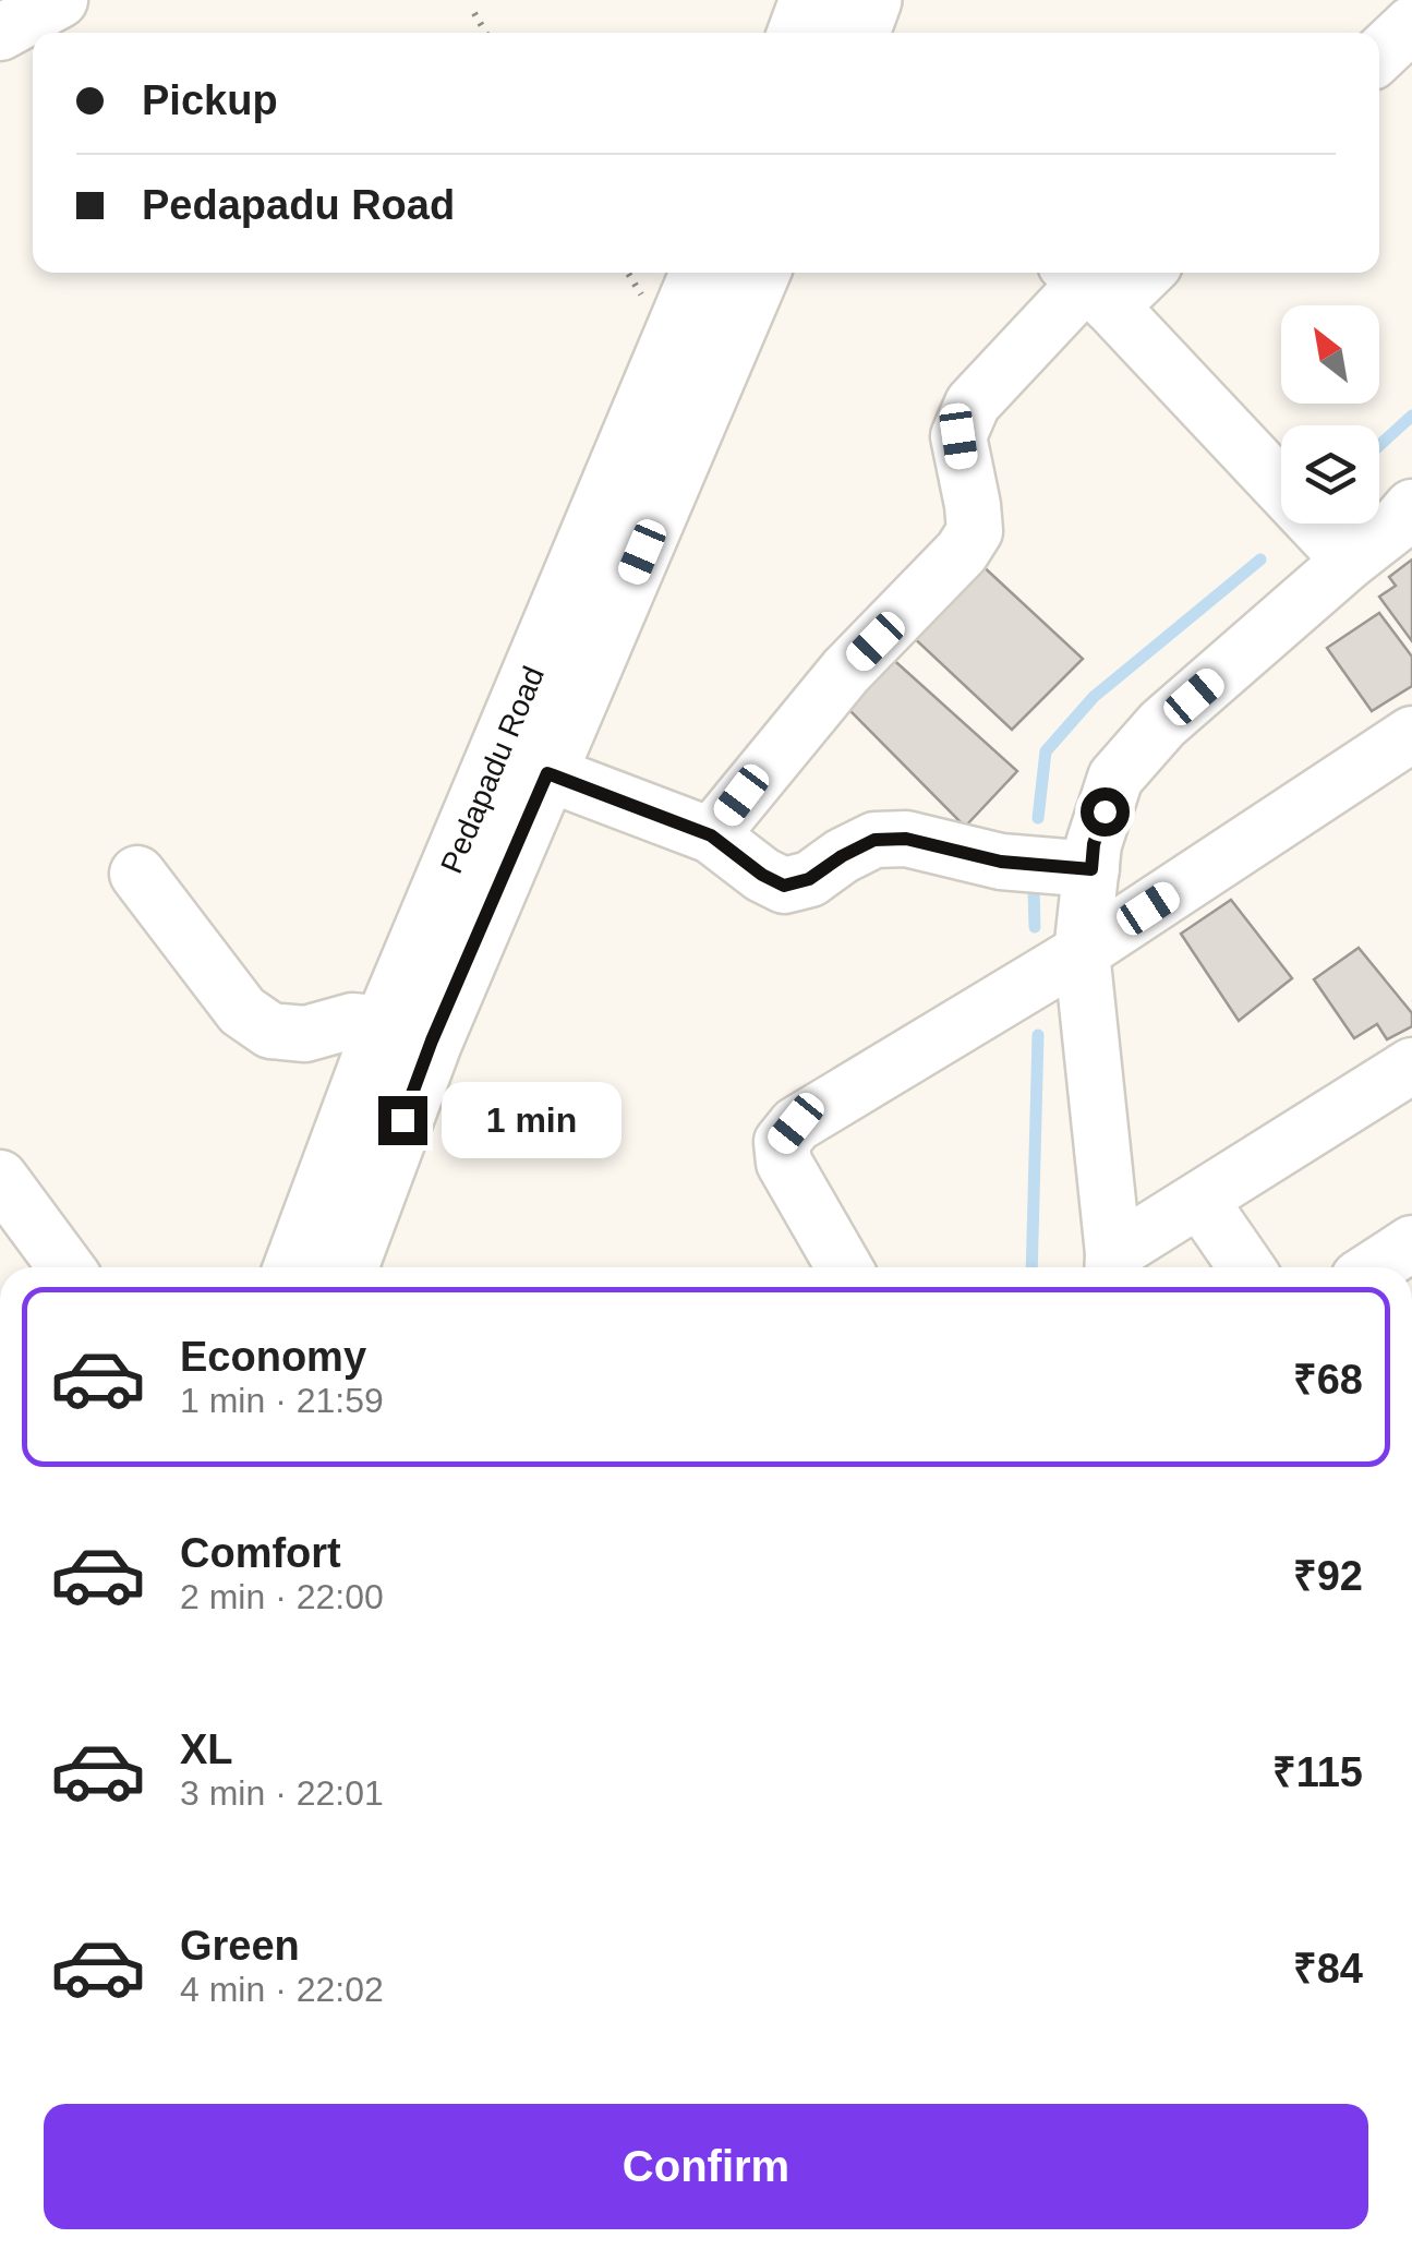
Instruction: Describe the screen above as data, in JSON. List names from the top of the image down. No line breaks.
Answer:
{"streets":{"main road":["Pedapadu Road"]},"north":"top left","page":{"banner":["Pickup","Pedapadu Road"],"bubble":"1 min","list":[{"name":"Economy","note":"1 min · 21:59","value":"₹68"},{"name":"Comfort","note":"2 min · 22:00","value":"₹92"},{"name":"XL","note":"3 min · 22:01","value":"₹115"},{"name":"Green","note":"4 min · 22:02","value":"₹84"}],"buttons":"Confirm"}}
